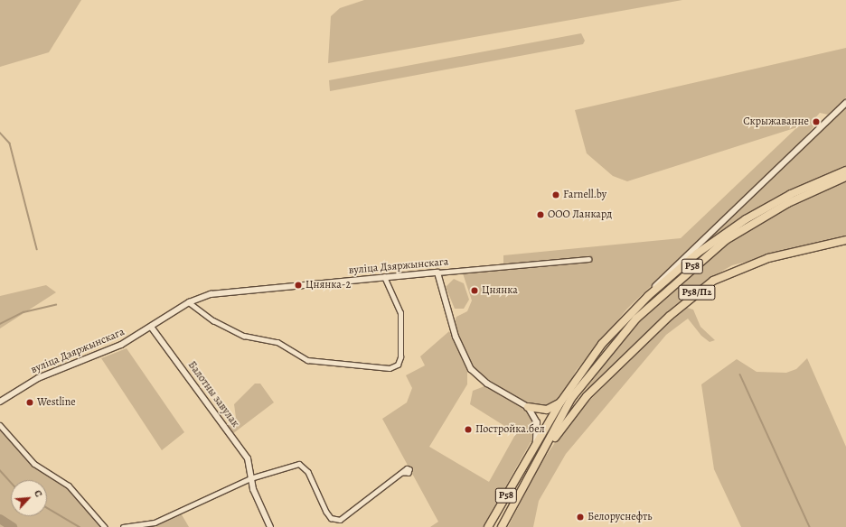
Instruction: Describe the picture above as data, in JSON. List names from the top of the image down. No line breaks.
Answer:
{"streets":{"highway":["Р58","Р58/П2"],"main road":["вуліца Дзяржынскага","Балотны завулак"]},"crossings":[["вуліца Дзяржынскага","Балотны завулак"],["Р58","Р58/П2"]],"places":["Скрыжаванне","Farnell.by","ООО Ланкард","Цнянка-2","Цнянка","Westline","Постройка.бел","Белоруснефть"],"north":"top right"}
